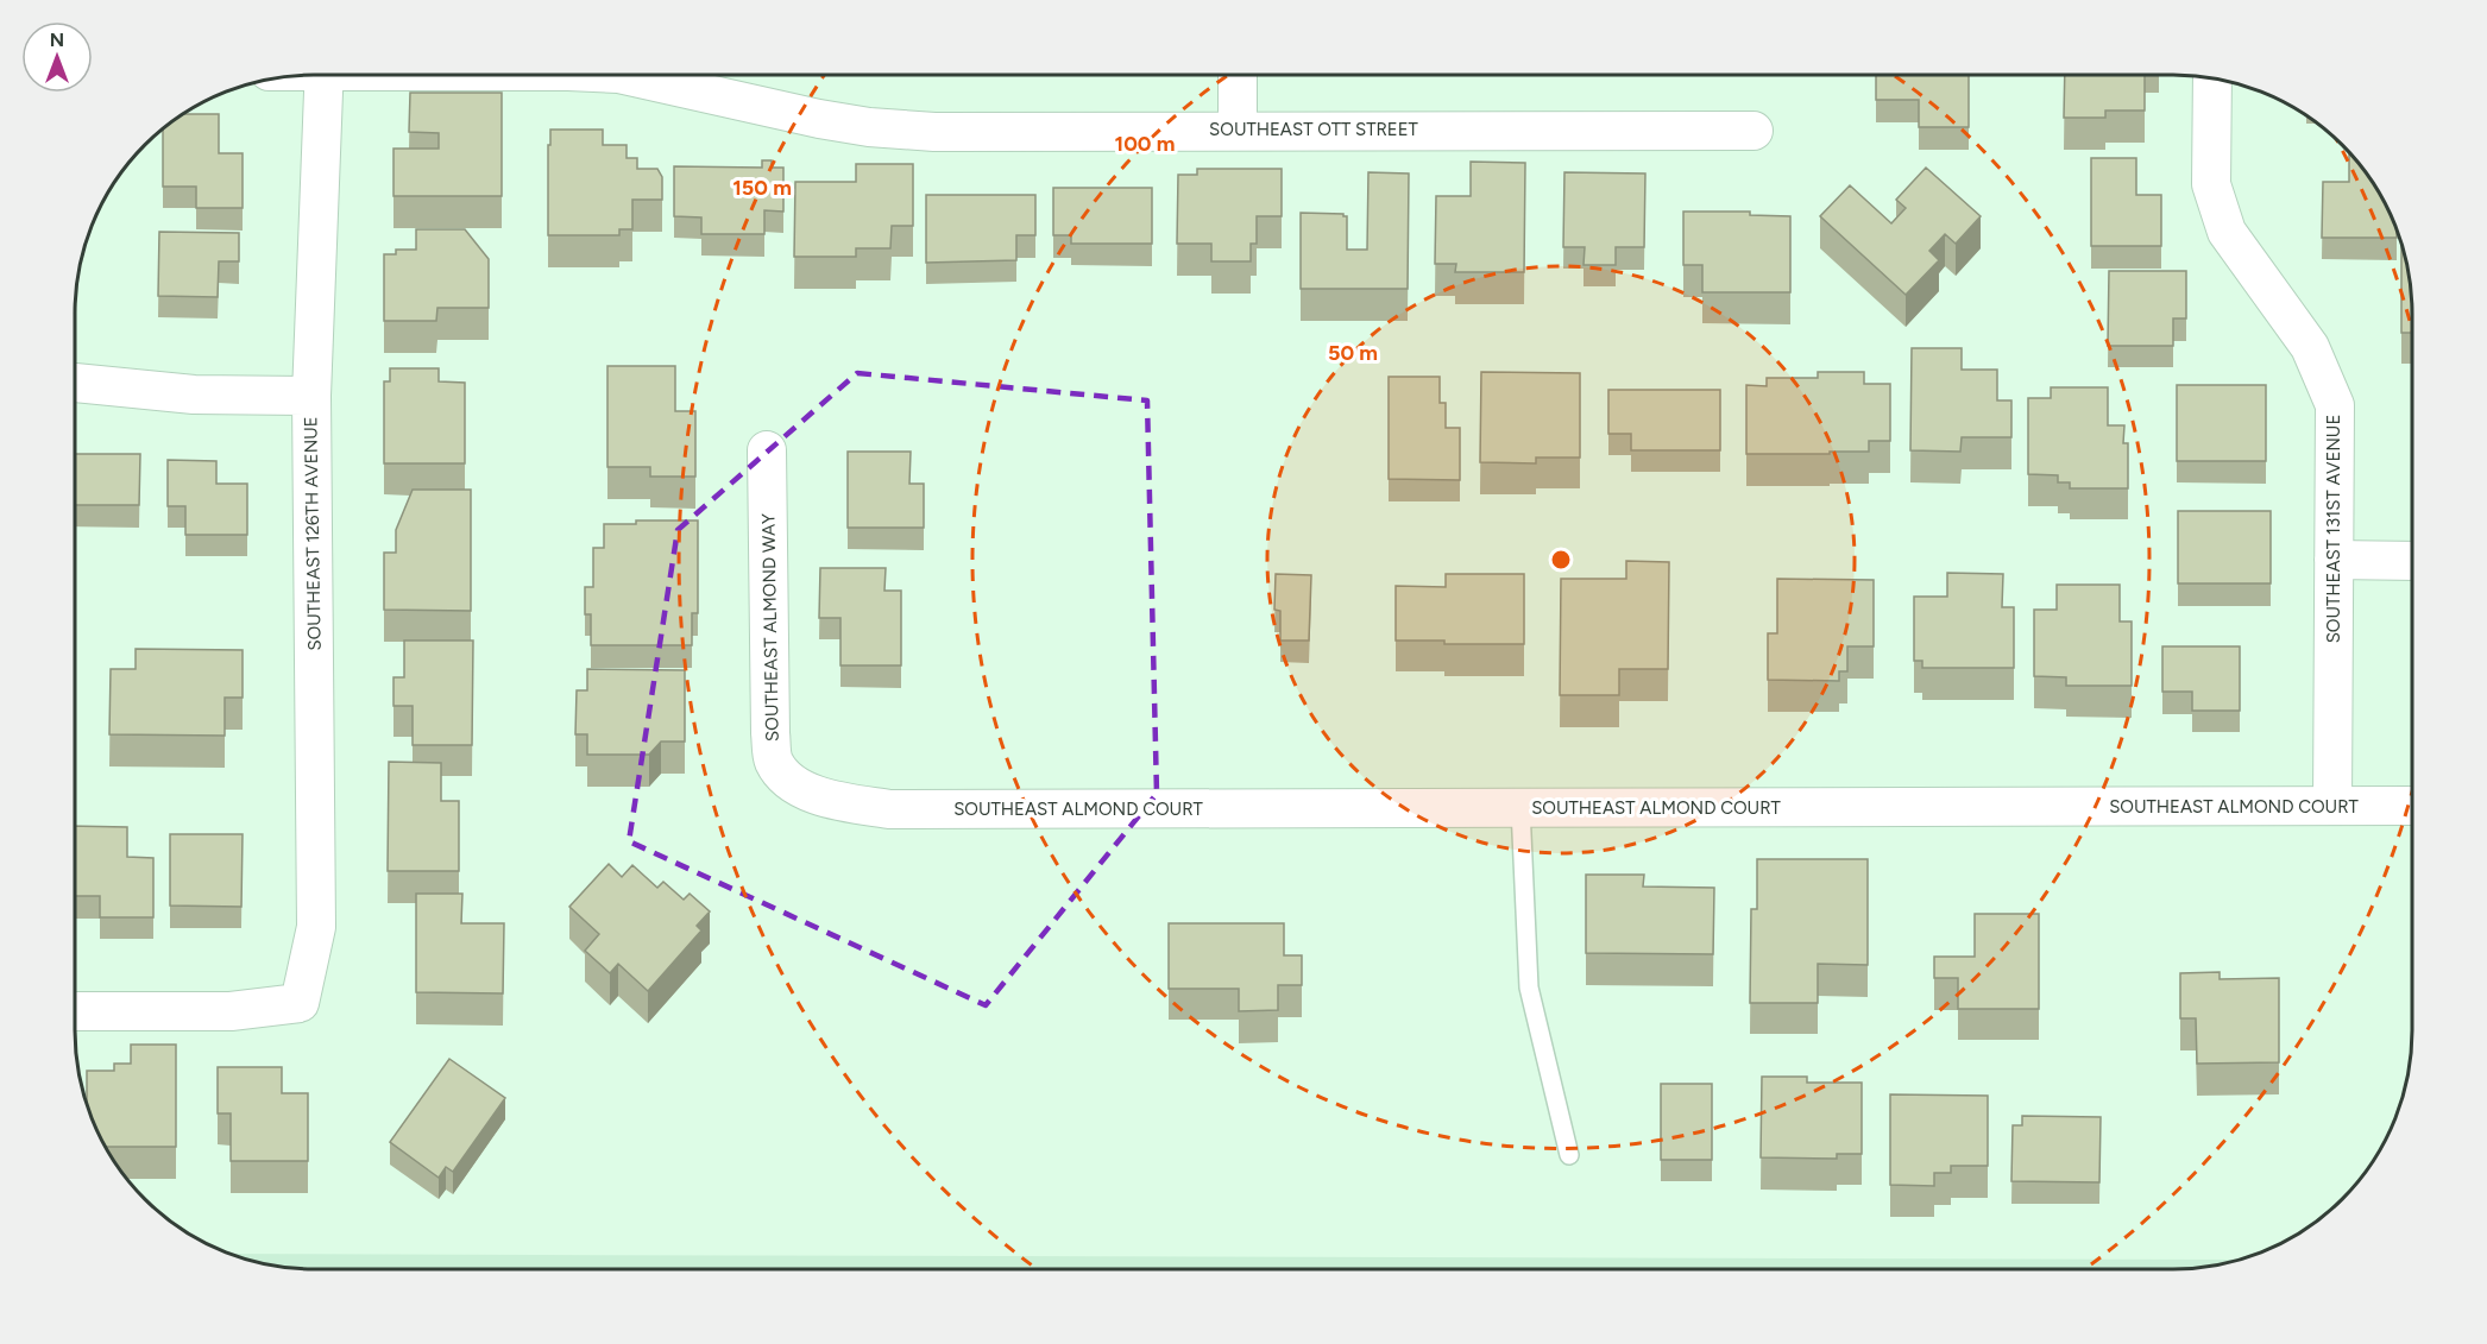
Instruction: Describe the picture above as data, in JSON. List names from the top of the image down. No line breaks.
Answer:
{"streets":{"street":["SOUTHEAST OTT STREET","SOUTHEAST 131ST AVENUE","SOUTHEAST 126TH AVENUE","SOUTHEAST ALMOND WAY","SOUTHEAST ALMOND COURT"]},"crossings":[["SOUTHEAST 131ST AVENUE","SOUTHEAST ALMOND COURT"],["SOUTHEAST ALMOND WAY","SOUTHEAST ALMOND COURT"]],"north":"top","rings":["100 m","150 m","50 m"]}
